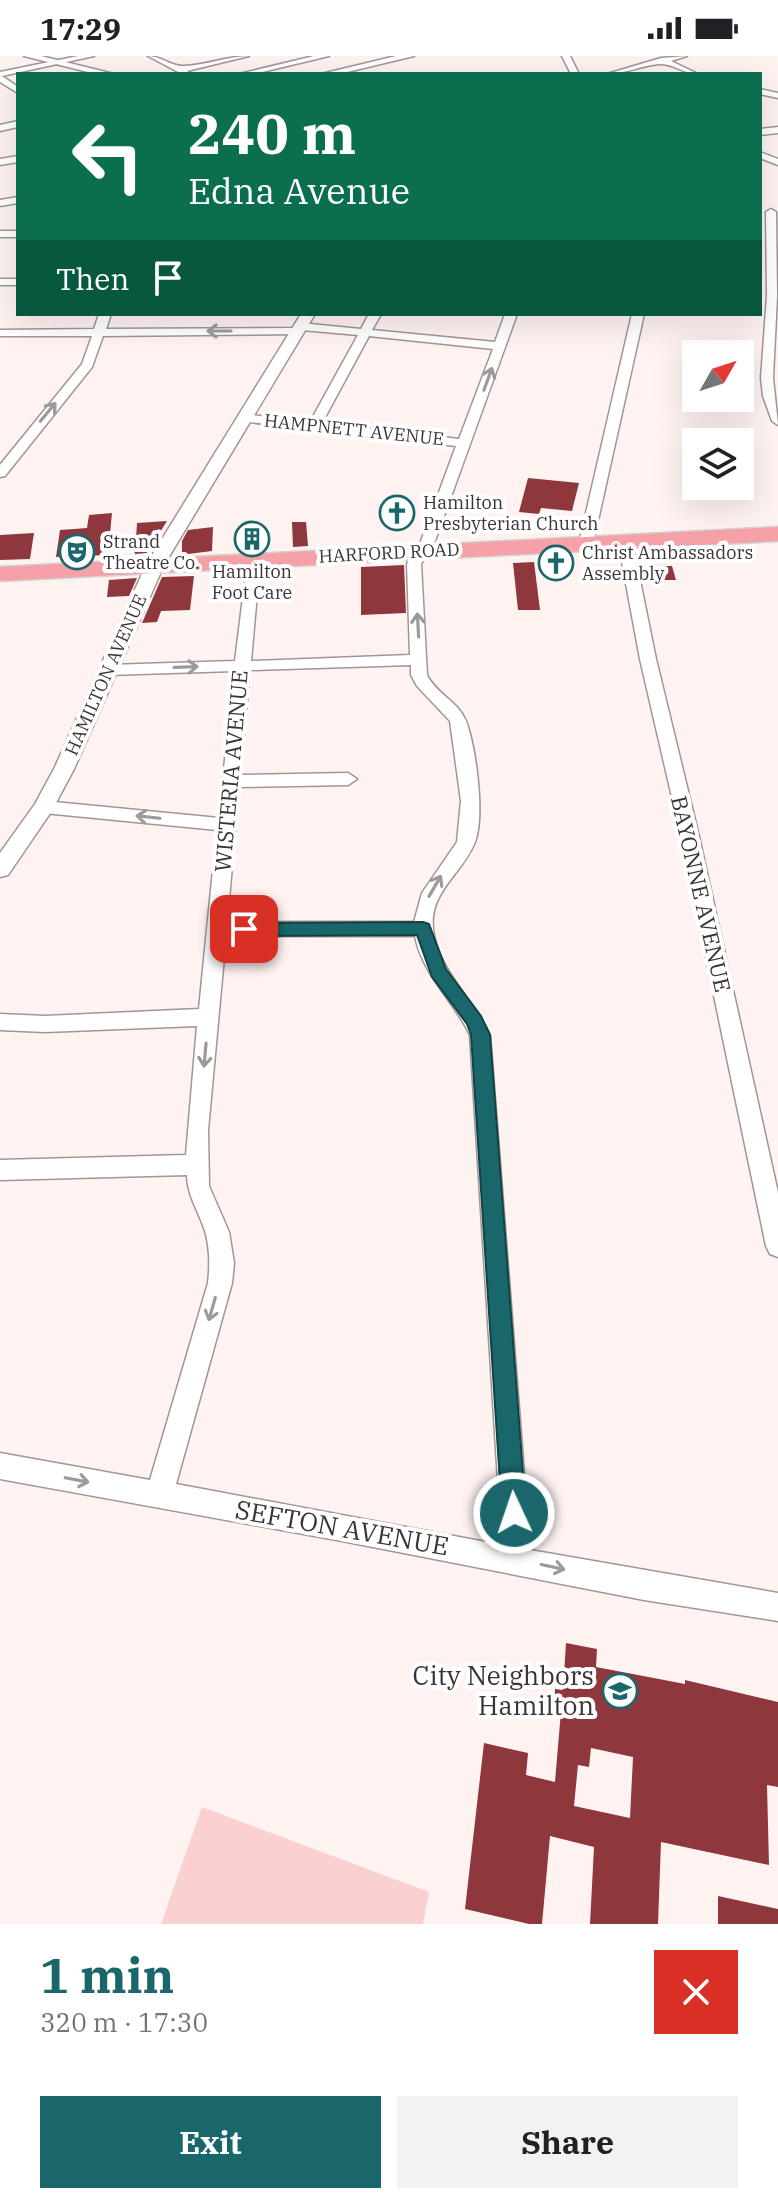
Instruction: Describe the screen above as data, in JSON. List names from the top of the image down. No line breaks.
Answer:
{"streets":{"main road":["HARFORD ROAD"],"street":["HAMPNETT AVENUE","HAMILTON AVENUE","WISTERIA AVENUE","BAYONNE AVENUE","SEFTON AVENUE"]},"crossings":[["HAMPNETT AVENUE","HAMILTON AVENUE"],["HARFORD ROAD","HAMILTON AVENUE"],["HARFORD ROAD","WISTERIA AVENUE"],["HARFORD ROAD","BAYONNE AVENUE"],["WISTERIA AVENUE","SEFTON AVENUE"]],"one_way":["WISTERIA AVENUE","SEFTON AVENUE"],"places":{"church":["Hamilton Presbyterian Church","Christ Ambassadors Assembly"],"building":["Hamilton Foot Care"],"theatre":["Strand Theatre Co."],"school or university":["City Neighbors Hamilton"]},"north":"top right","page":{"status":"17:29","turn":["240 m","Edna Avenue"],"then":"Then","heading":["1 min","320 m · 17:30"],"buttons":["Exit","Share"]}}
